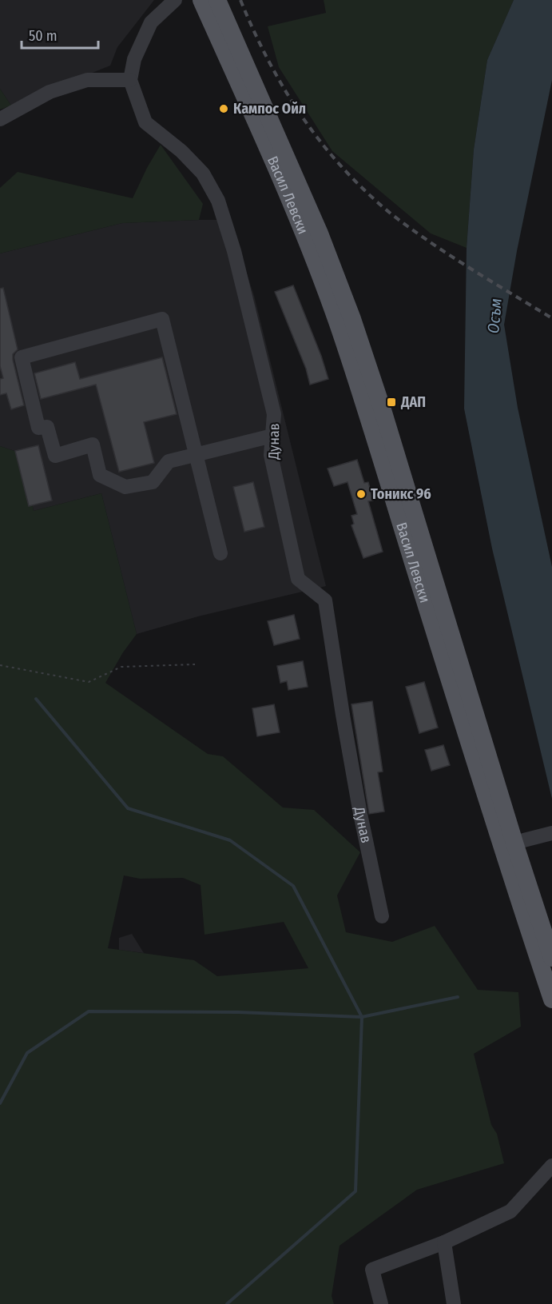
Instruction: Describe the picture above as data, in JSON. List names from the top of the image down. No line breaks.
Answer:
{"streets":{"main road":["Васил Левски"],"street":["Дунав"]},"water":["Осъм"],"places":{"other":["Кампос Ойл","Тоникс 96"],"transit":["ДАП"]},"scale_bar":"50 m"}
